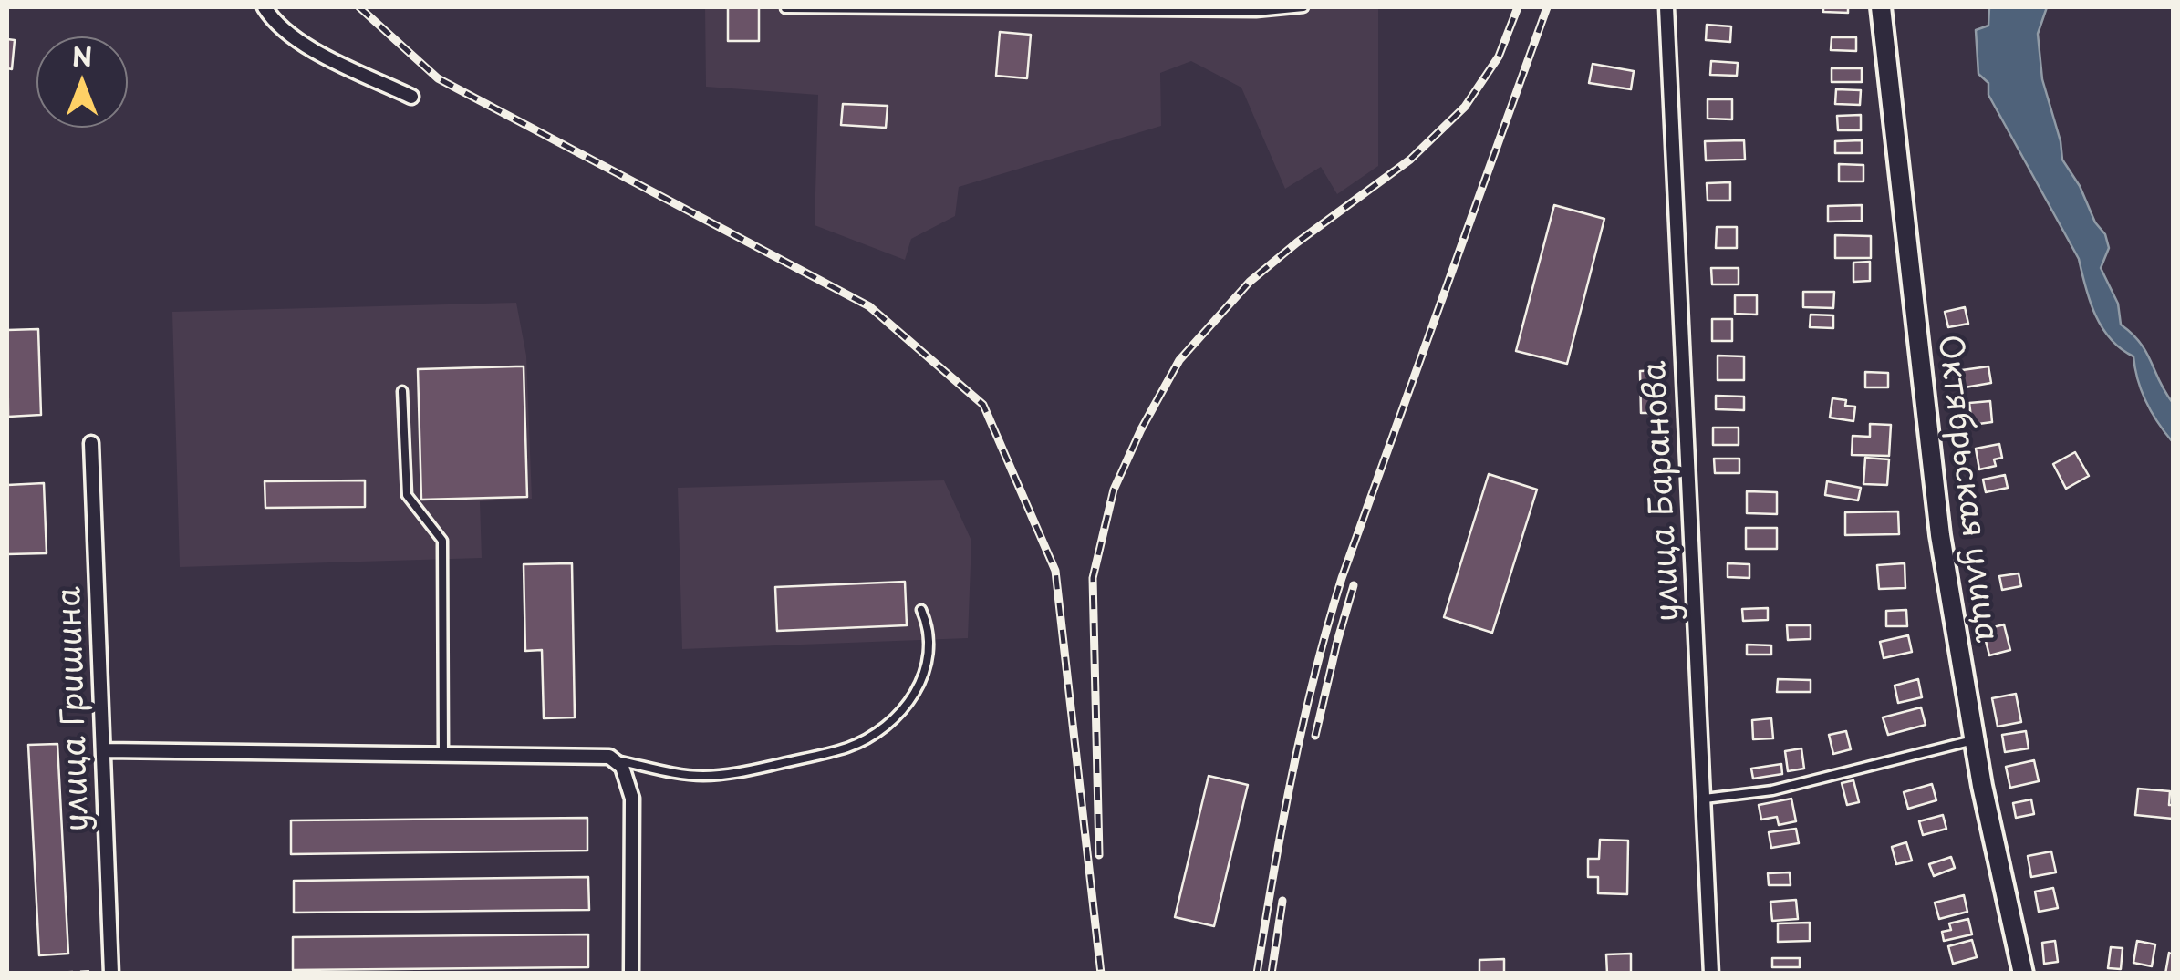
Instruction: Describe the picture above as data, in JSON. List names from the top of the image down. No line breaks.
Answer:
{"streets":{"street":["Октябрьская улица","улица Баранова","улица Гришина"]},"north":"top"}
